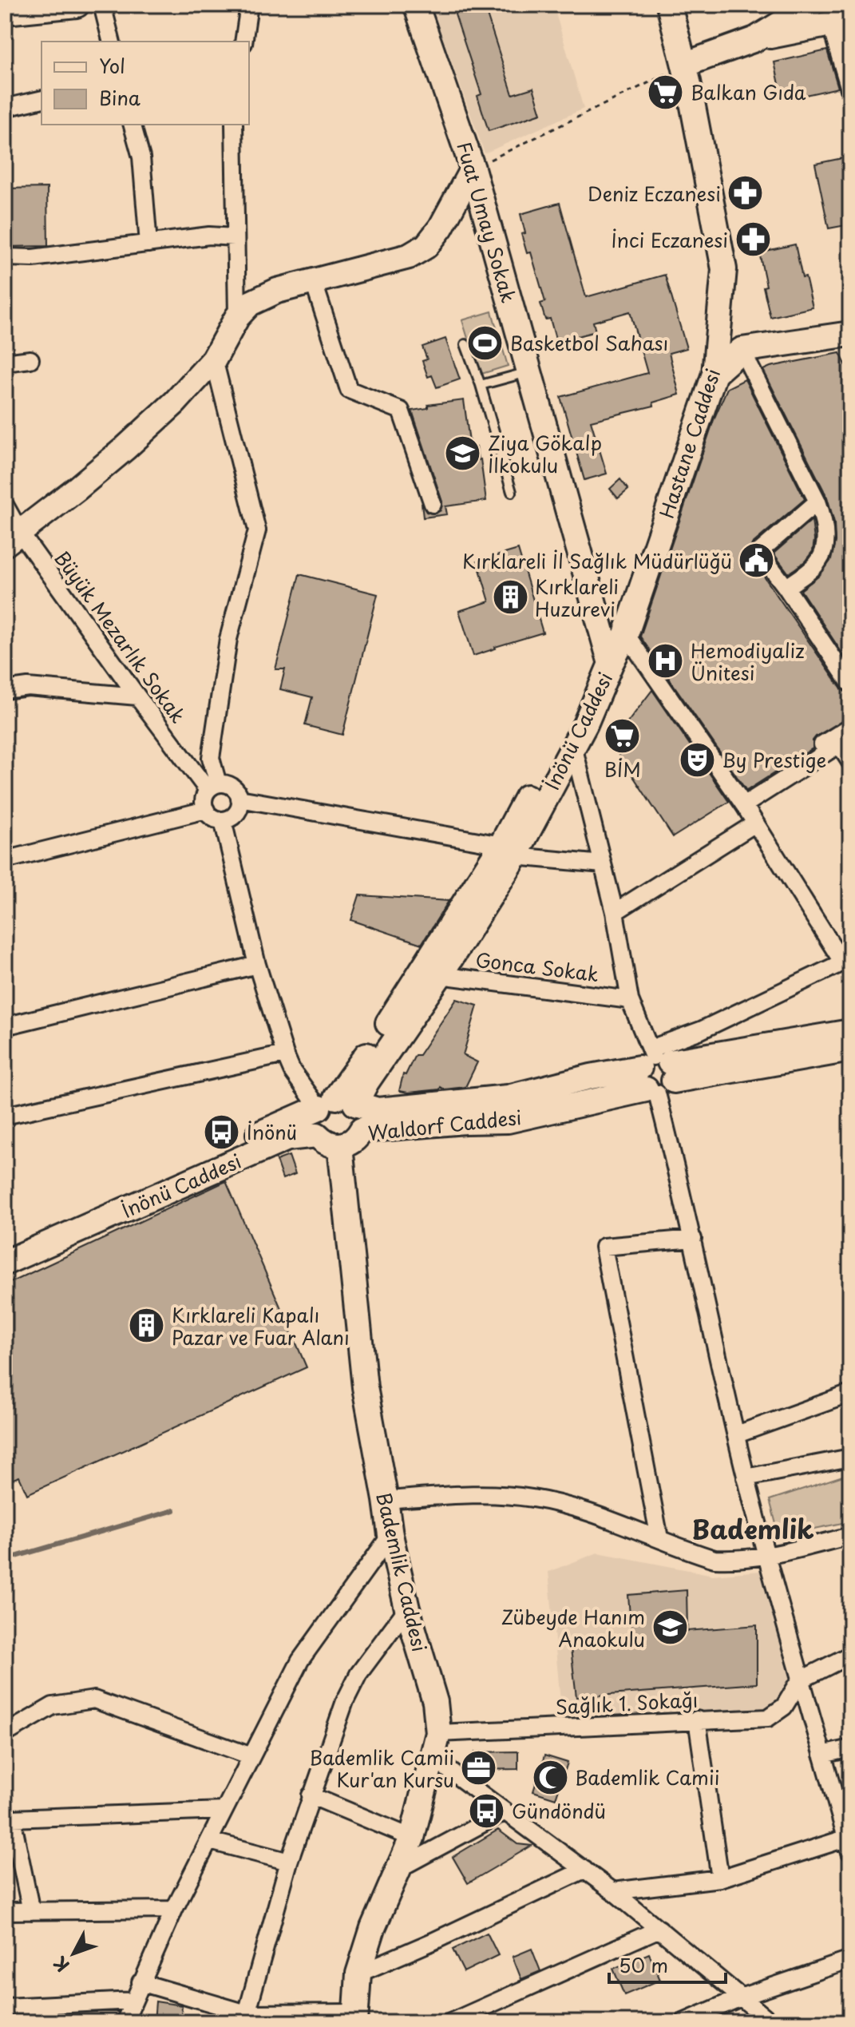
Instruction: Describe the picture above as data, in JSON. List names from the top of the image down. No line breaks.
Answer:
{"streets":{"main road":["Fuat Umay Sokak","Hastane Caddesi","İnönü Caddesi","Waldorf Caddesi","Bademlik Caddesi"],"street":["Büyük Mezarlık Sokak","Gonca Sokak","Sağlık 1. Sokağı"]},"crossings":[["Fuat Umay Sokak","Hastane Caddesi"],["Fuat Umay Sokak","İnönü Caddesi"],["Hastane Caddesi","İnönü Caddesi"],["İnönü Caddesi","Gonca Sokak"],["İnönü Caddesi","Waldorf Caddesi"],["İnönü Caddesi","Bademlik Caddesi"],["Waldorf Caddesi","Bademlik Caddesi"],["Bademlik Caddesi","Sağlık 1. Sokağı"]],"districts":["Bademlik"],"places":{"supermarket":["Balkan Gıda","BİM"],"pharmacy":["Deniz Eczanesi","İnci Eczanesi"],"sports":["Basketbol Sahası"],"school or university":["Ziya Gökalp İlkokulu","Zübeyde Hanım Anaokulu"],"public building":["Kırklareli İl Sağlık Müdürlüğü"],"building":["Kırklareli Huzurevi","Kırklareli Kapalı Pazar ve Fuar Alanı"],"hospital":["Hemodiyaliz Ünitesi"],"theatre":["By Prestige"],"bus stop":["İnönü","Gündöndü"],"office":["Bademlik Camii Kur'an Kursu"],"mosque":["Bademlik Camii"]},"legend":["Yol","Bina"],"scale_bar":"50 m","north":"bottom left"}
